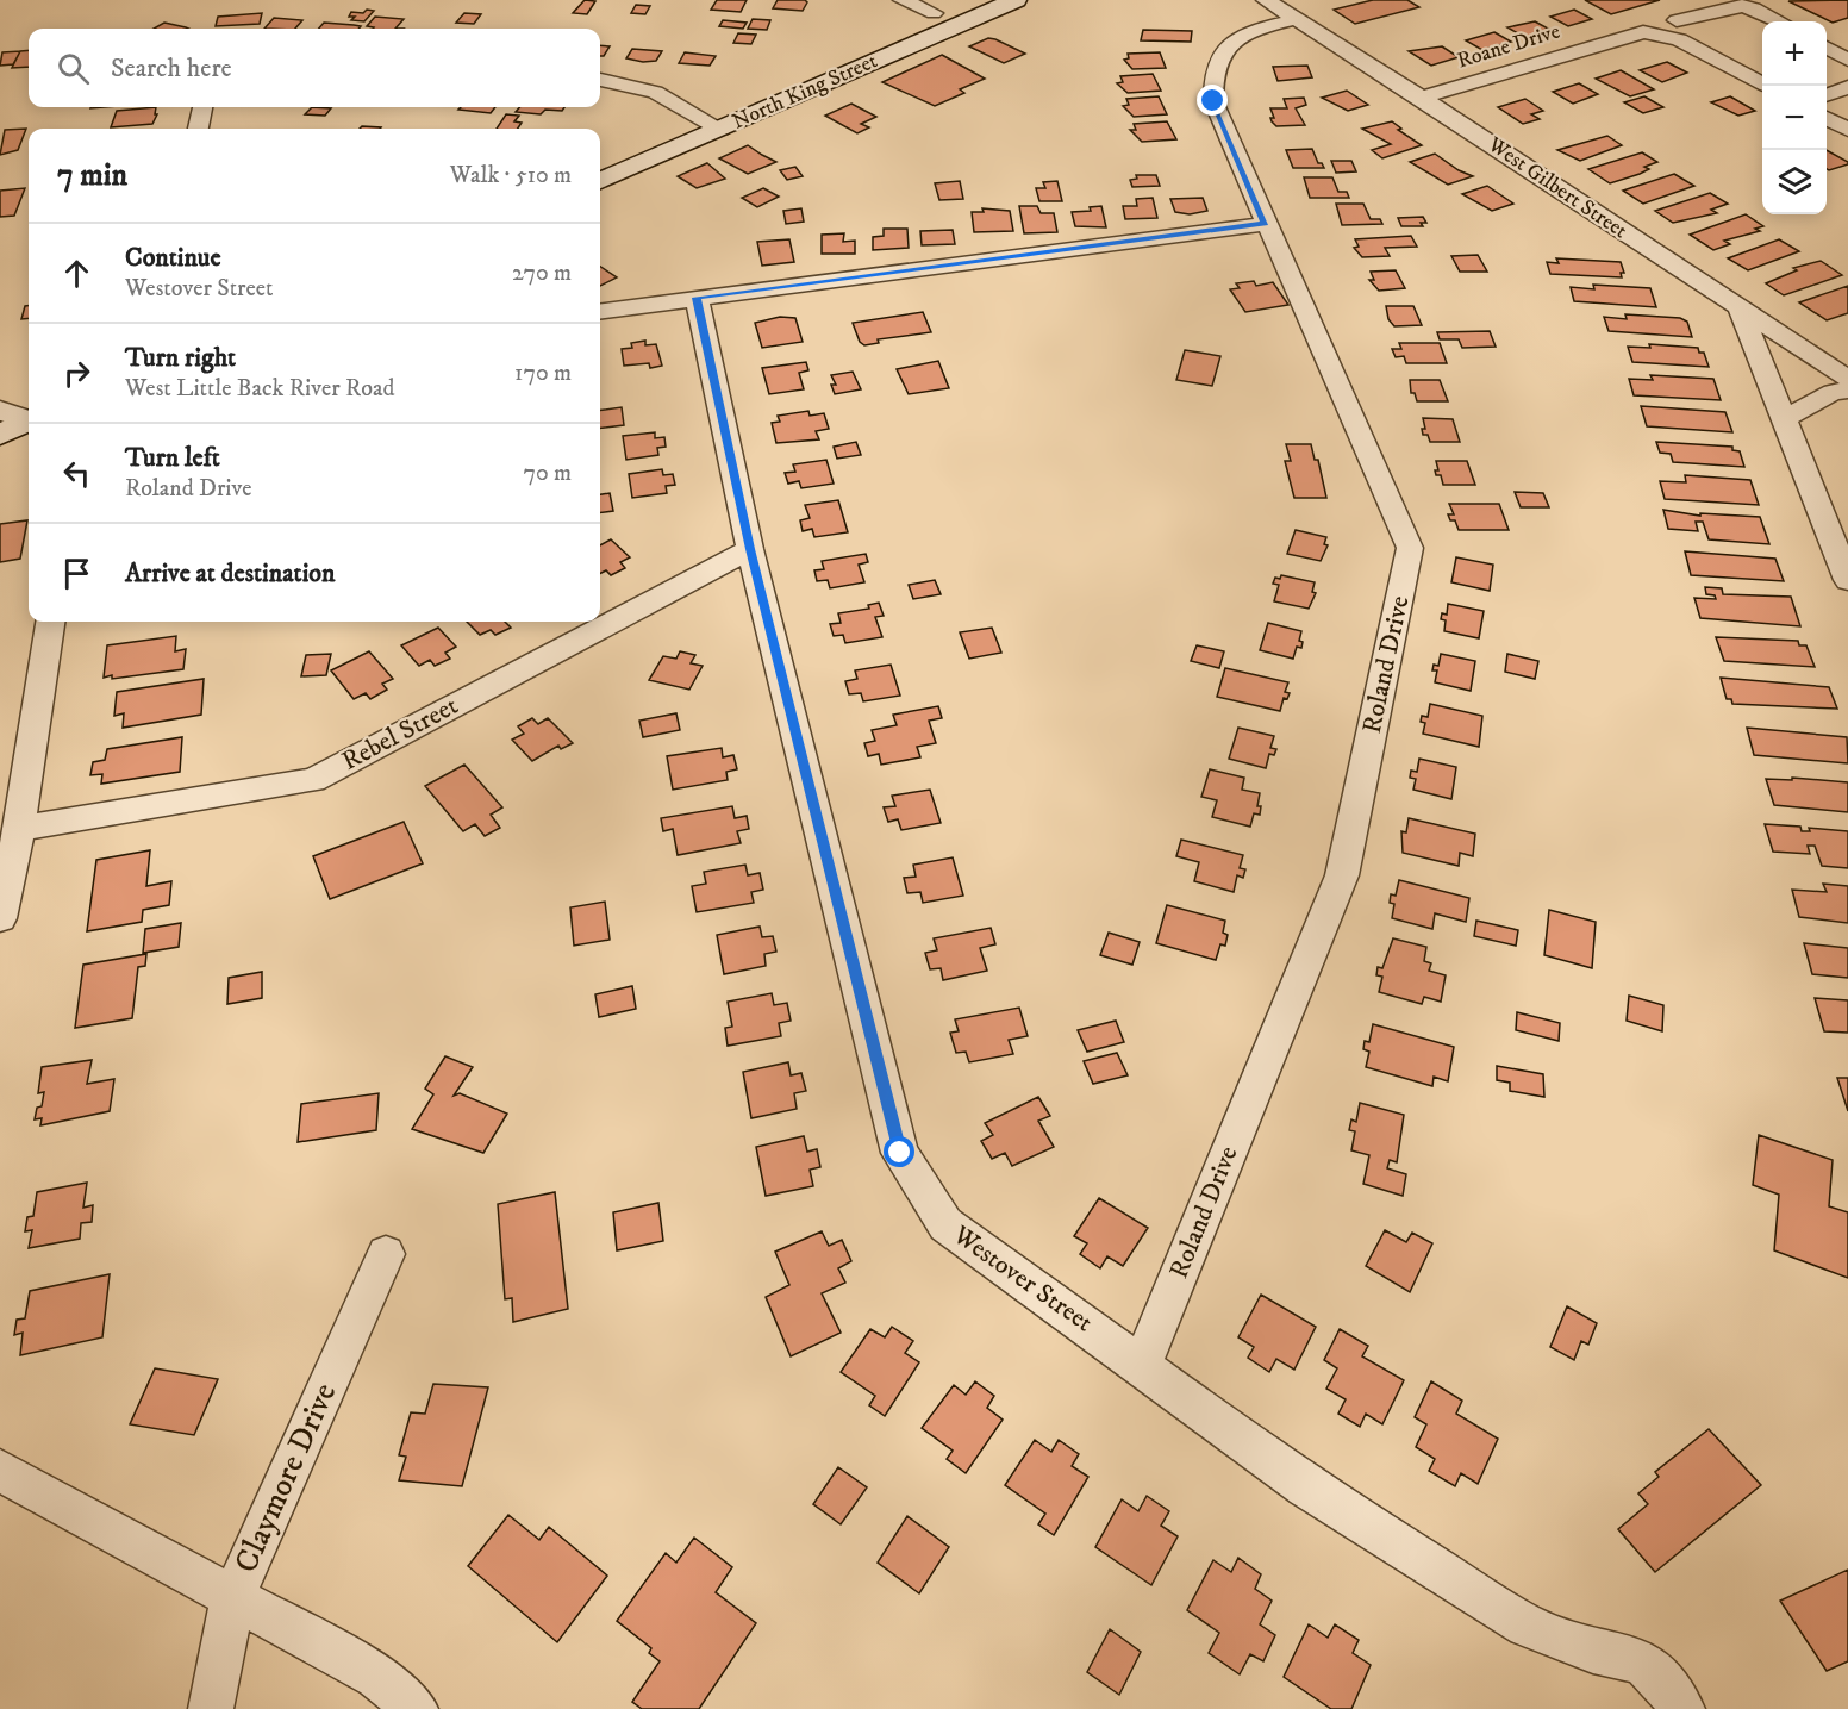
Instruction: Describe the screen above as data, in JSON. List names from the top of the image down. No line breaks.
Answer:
{"streets":{"main road":["North King Street"],"street":["Roane Drive","West Gilbert Street","Roland Drive","Rebel Street","Westover Street","Claymore Drive"]},"crossings":[["Roane Drive","West Gilbert Street"],["West Gilbert Street","Roland Drive"],["Roland Drive","Westover Street"],["Rebel Street","Westover Street"]],"page":{"map_buttons":["+","−"],"search":"Search here","heading":["7 min","Walk · 510 m"],"list":[["Continue","Westover Street","270 m"],["Turn right","West Little Back River Road","170 m"],["Turn left","Roland Drive","70 m"],"Arrive at destination"]}}
